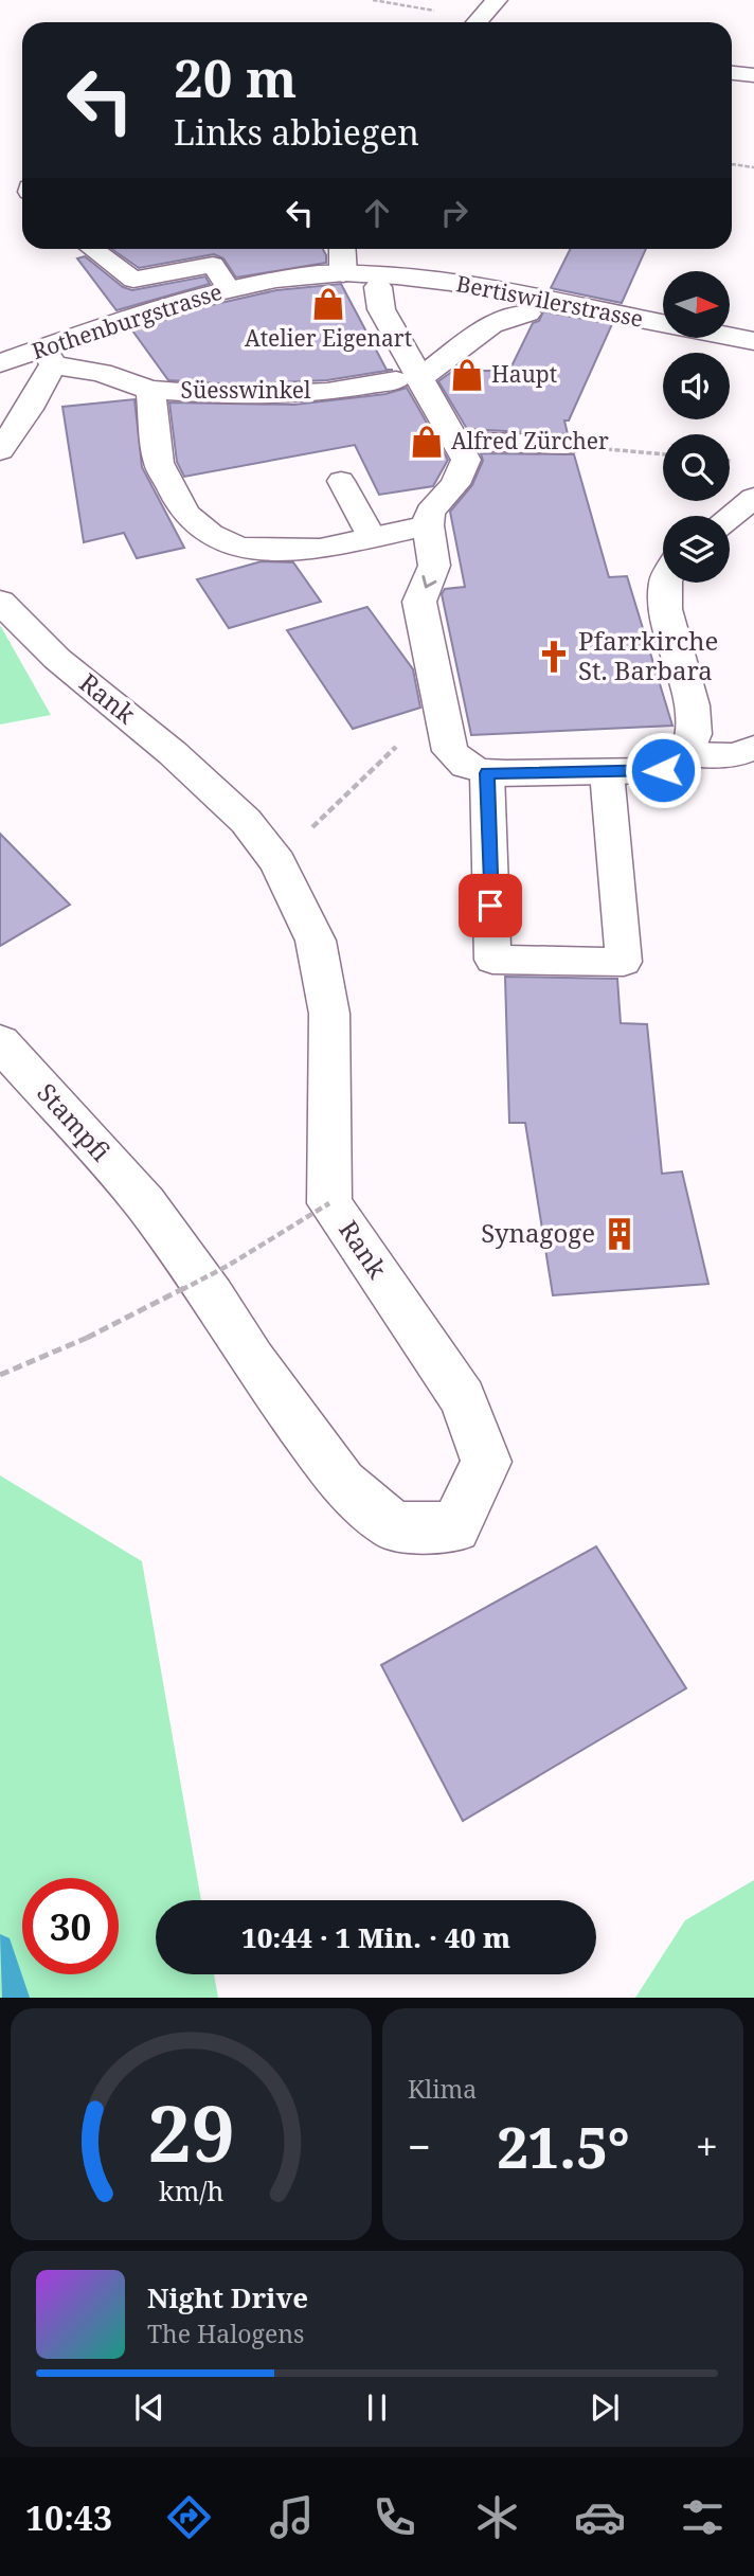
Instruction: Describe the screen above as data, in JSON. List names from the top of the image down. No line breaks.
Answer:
{"streets":{"street":["Bertiswilerstrasse","Rothenburgstrasse","Süesswinkel","Rank","Stampfi"]},"crossings":[["Bertiswilerstrasse","Rothenburgstrasse"],["Rothenburgstrasse","Süesswinkel"],["Rank","Stampfi"]],"places":{"shop":["Atelier Eigenart","Haupt","Alfred Zürcher"],"church":["Pfarrkirche St. Barbara"],"building":["Synagoge"]},"north":"right","page":{"turn":["20 m","Links abbiegen"],"limit":"30","trip":"10:44 · 1 Min. · 40 m","tile":"Klima","heat":["−","21.5°","+"],"song":["Night Drive","The Halogens"],"tabs":"10:43","gauge":["29","km/h"]}}
